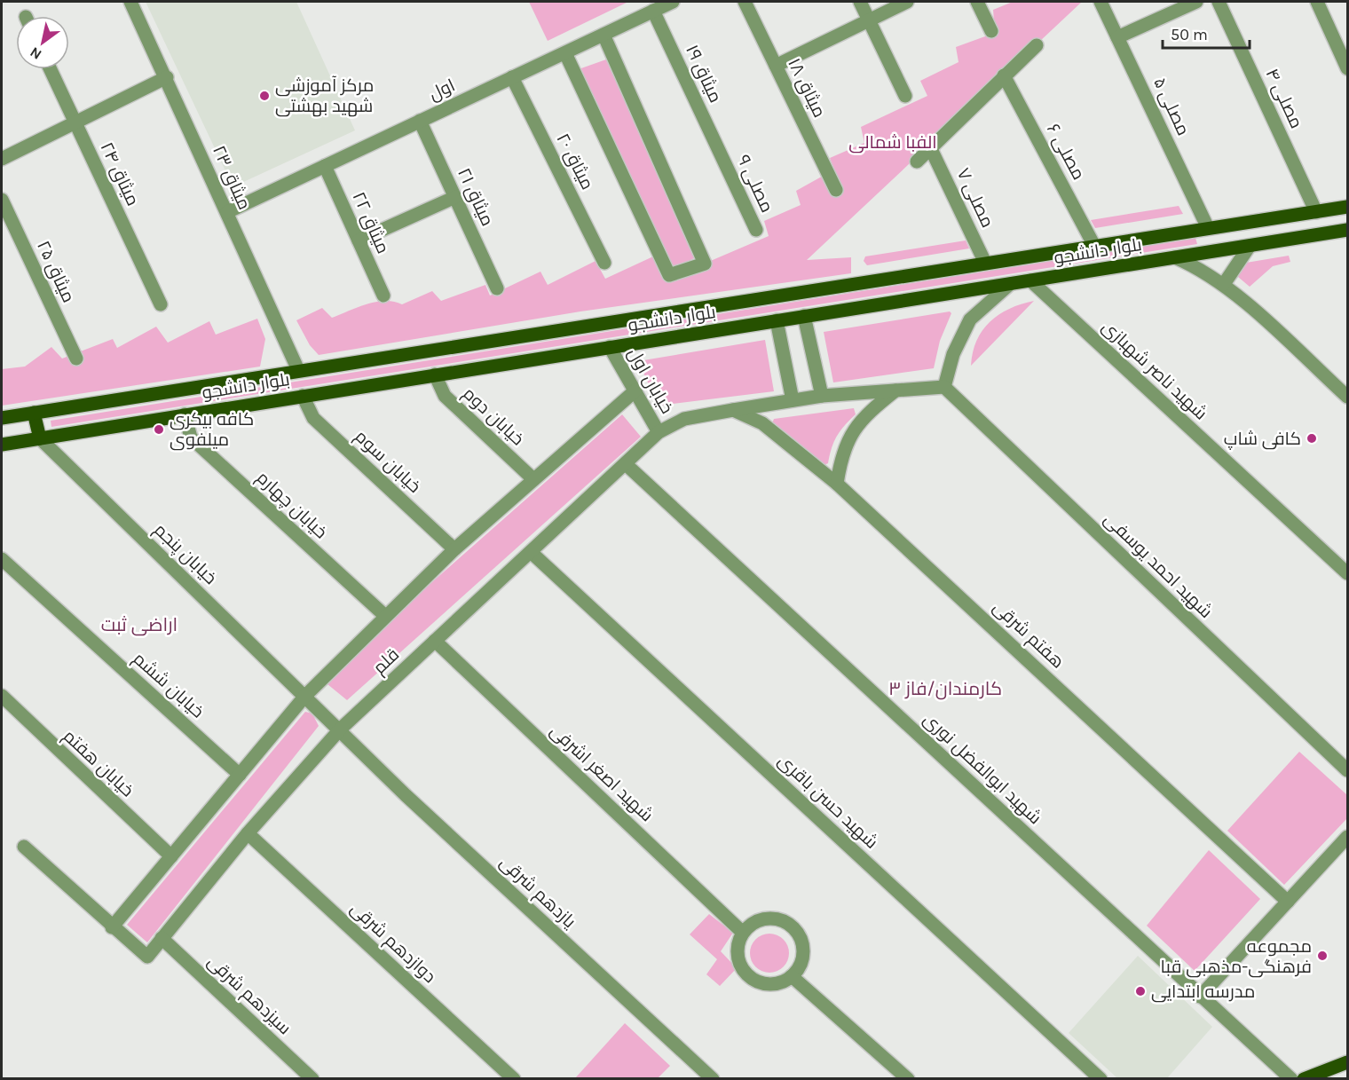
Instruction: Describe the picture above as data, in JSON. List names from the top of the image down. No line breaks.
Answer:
{"streets":{"main road":["بلوار دانشجو"],"street":["میثاق ۱۹","میثاق ۱۸","اول","مصلی ۴","مصلی ۵","مصلی ۶","میثاق ۲۰","میثاق ۲۴","میثاق ۲۳","مصلی ۹","میثاق ۲۱","مصلی ۷","میثاق ۲۲","میثاق ۲۵","شهید ناصر شهبازی","خیابان اول","خیابان دوم","خیابان سوم","خیابان چهارم","خیابان پنجم","شهید احمد یوسفی","هفتم شرقی","قلم","خیابان ششم","خیابان هفتم","شهید ابوالفضل نوری","شهید اصغر اشرفی","شهید حسن باقری","یازدهم شرقی","دوازدهم شرقی","سیزدهم شرقی"]},"crossings":[["میثاق ۱۹","اول"],["میثاق ۱۹","مصلی ۹"],["اول","میثاق ۲۰"],["اول","میثاق ۲۳"],["اول","میثاق ۲۱"],["اول","میثاق ۲۲"],["مصلی ۴","بلوار دانشجو"],["مصلی ۵","بلوار دانشجو"],["مصلی ۶","بلوار دانشجو"],["میثاق ۲۳","بلوار دانشجو"],["مصلی ۷","بلوار دانشجو"],["بلوار دانشجو","شهید ناصر شهبازی"],["بلوار دانشجو","خیابان اول"],["بلوار دانشجو","خیابان دوم"],["بلوار دانشجو","خیابان سوم"],["بلوار دانشجو","خیابان چهارم"],["بلوار دانشجو","خیابان پنجم"],["خیابان اول","قلم"],["خیابان پنجم","قلم"],["خیابان پنجم","یازدهم شرقی"],["شهید احمد یوسفی","قلم"],["هفتم شرقی","قلم"],["قلم","شهید ابوالفضل نوری"],["قلم","شهید اصغر اشرفی"],["قلم","شهید حسن باقری"],["قلم","یازدهم شرقی"],["قلم","دوازدهم شرقی"],["قلم","سیزدهم شرقی"]],"districts":["اراضی ثبت","کارمندان/فاز ۳"],"parks":["الفبا شمالی"],"places":["مرکز آموزشی شهید بهشتی","کافه بیکری میلفوی","کافی شاپ","مجموعه فرهنگی-مذهبی قبا","مدرسه ابتدایی"],"scale_bar":"50 m","north":"bottom left"}
